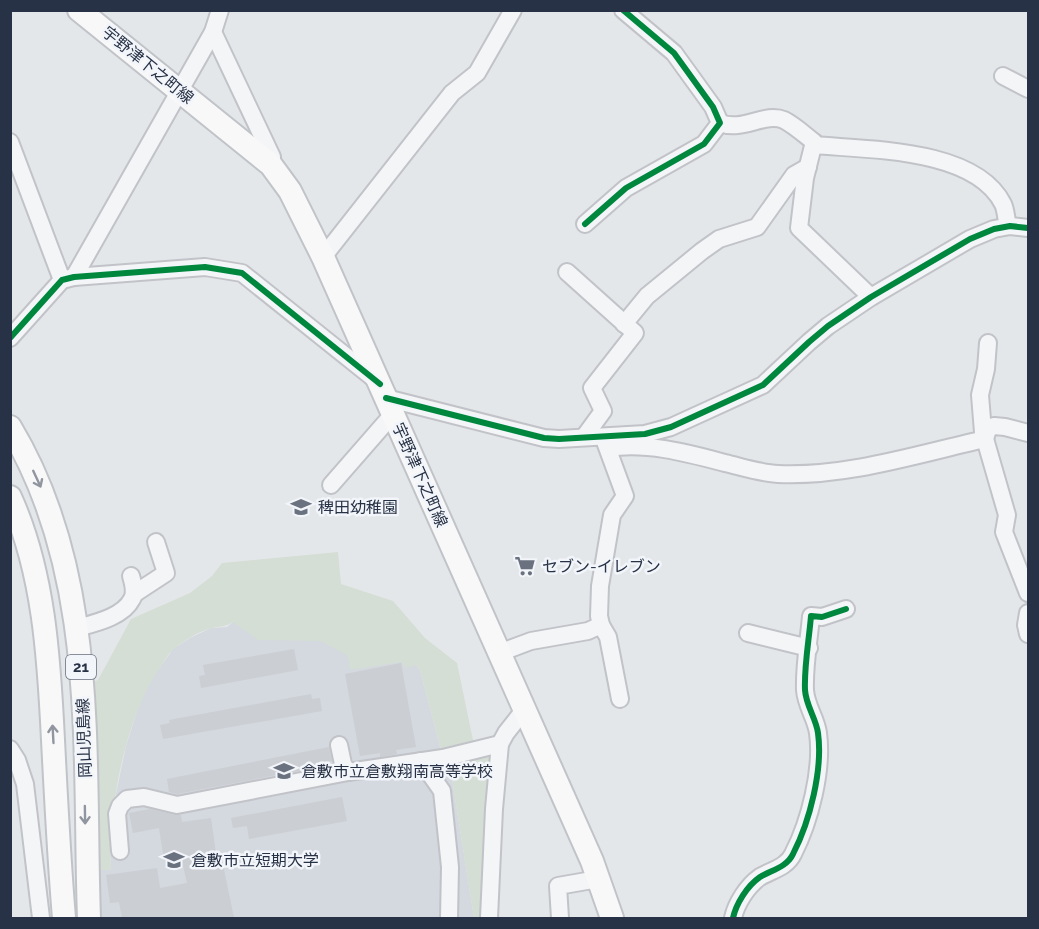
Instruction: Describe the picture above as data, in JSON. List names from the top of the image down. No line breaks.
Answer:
{"streets":{"main road":["宇野津下之町線","21","岡山児島線"]},"places":{"school or university":["稗田幼稚園","倉敷市立倉敷翔南高等学校","倉敷市立短期大学"],"supermarket":["セブン-イレブン"]}}
